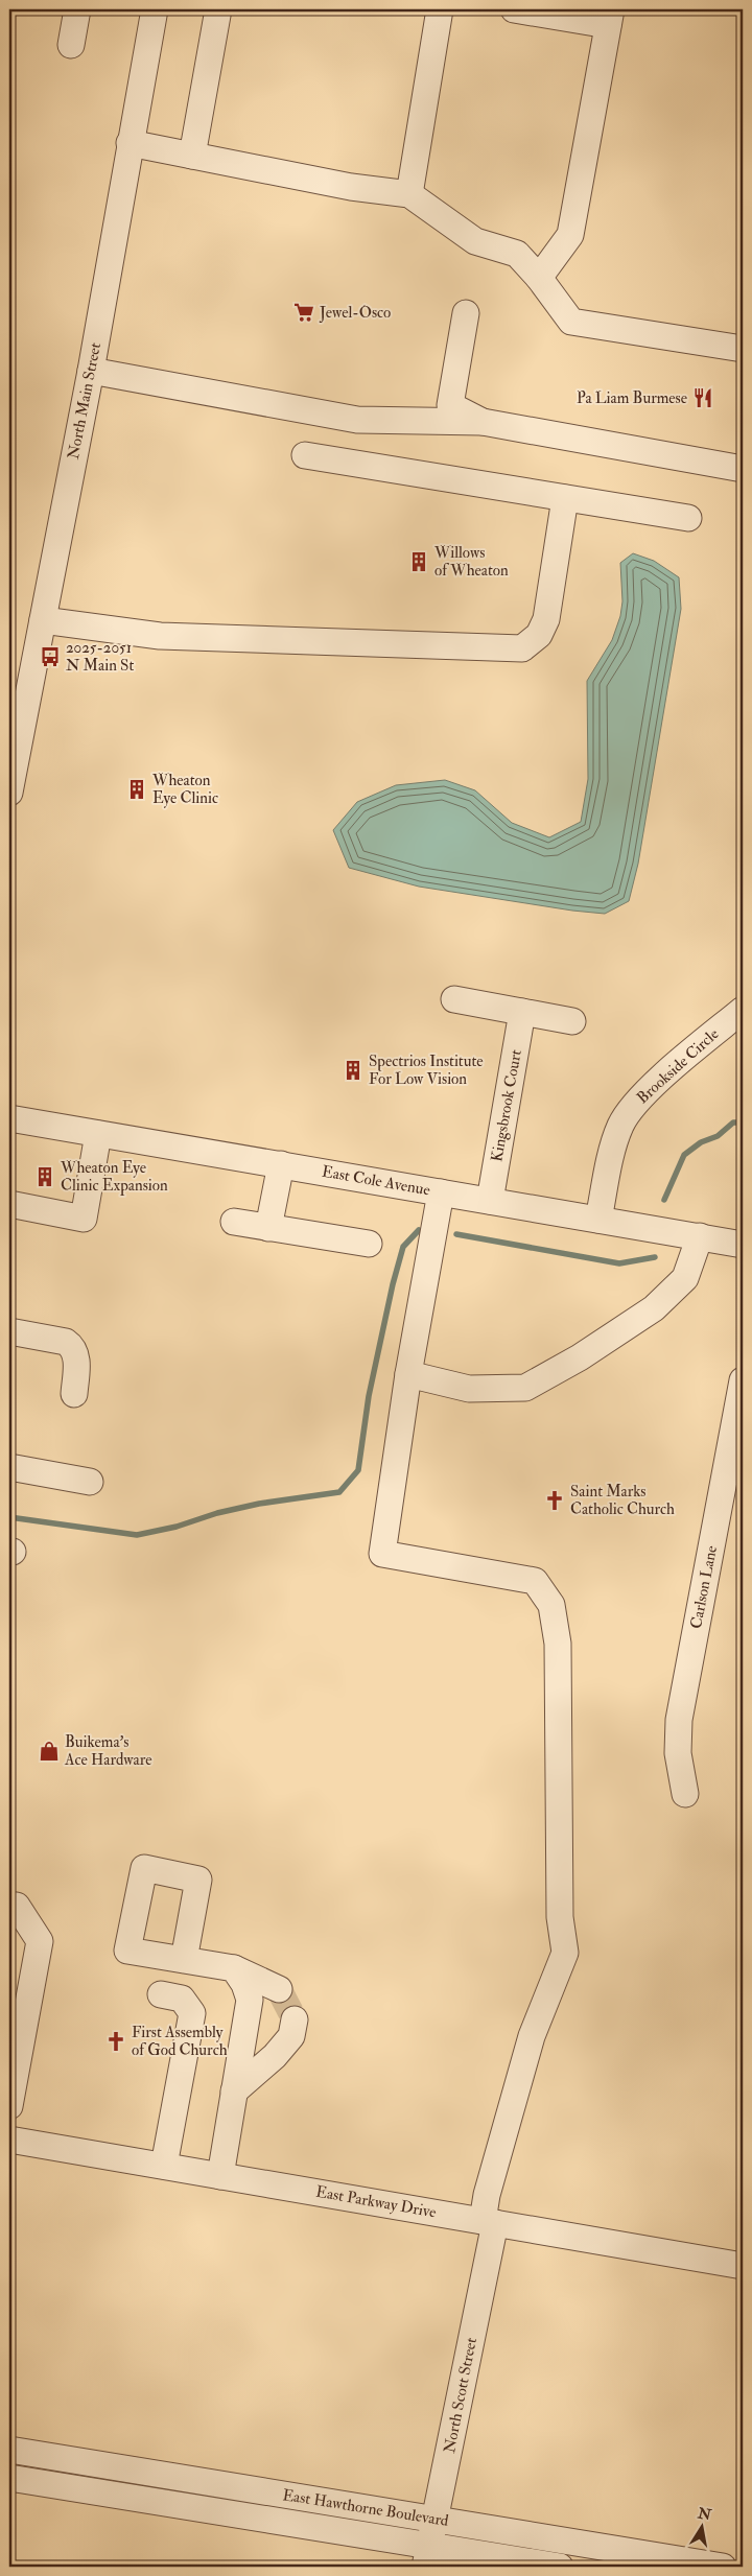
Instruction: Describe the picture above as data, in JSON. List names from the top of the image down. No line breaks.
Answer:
{"streets":{"street":["North Main Street","Brookside Circle","Kingsbrook Court","East Cole Avenue","Carlson Lane","East Parkway Drive","North Scott Street","East Hawthorne Boulevard"]},"crossings":[["Brookside Circle","East Cole Avenue"],["Kingsbrook Court","East Cole Avenue"],["East Parkway Drive","North Scott Street"],["North Scott Street","East Hawthorne Boulevard"]],"places":{"supermarket":["Jewel-Osco"],"restaurant":["Pa Liam Burmese"],"building":["Willows of Wheaton","Wheaton Eye Clinic","Spectrios Institute For Low Vision","Wheaton Eye Clinic Expansion"],"bus stop":["2025-2051 N Main St"],"church":["Saint Marks Catholic Church","First Assembly of God Church"],"shop":["Buikema's Ace Hardware"]},"north":"top"}
